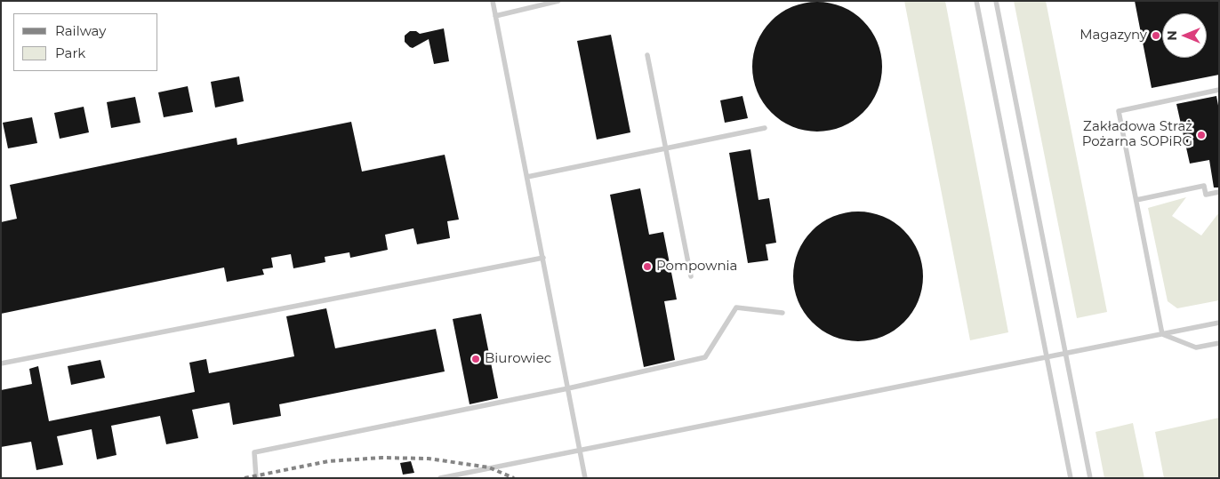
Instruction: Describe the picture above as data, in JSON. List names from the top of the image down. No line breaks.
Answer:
{"places":["Magazyny","Zakładowa Straż Pożarna SOPiRG","Pompownia","Biurowiec"],"legend":["Railway","Park"],"north":"left"}
